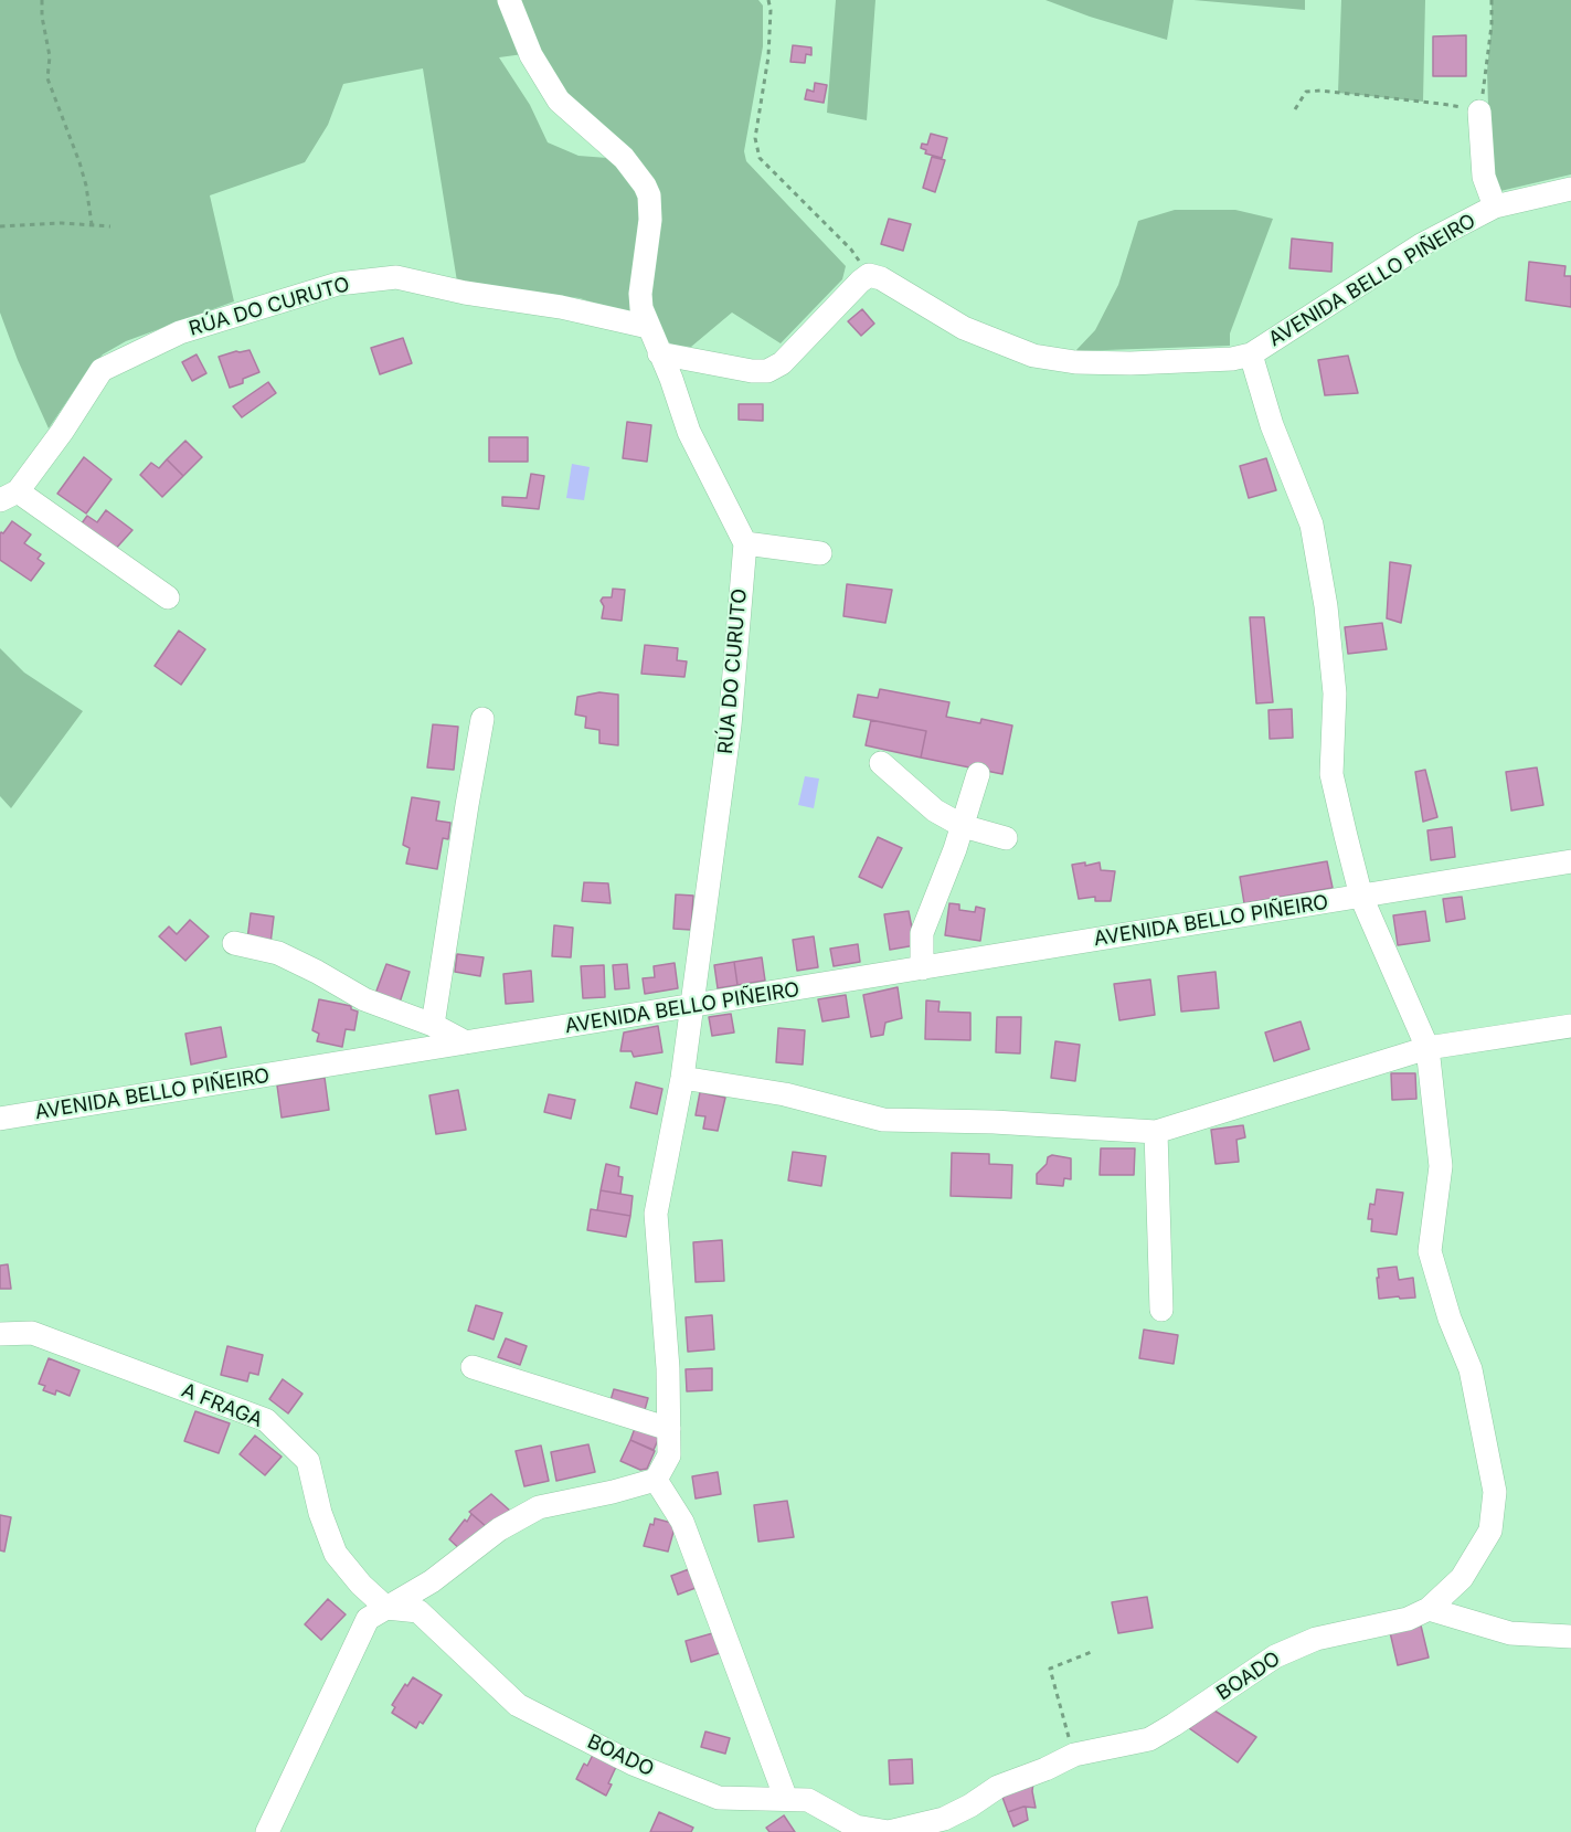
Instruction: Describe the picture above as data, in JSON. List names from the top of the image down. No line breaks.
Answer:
{"streets":{"street":["AVENIDA BELLO PIÑEIRO","RÚA DO CURUTO","A FRAGA","BOADO"]},"crossings":[["AVENIDA BELLO PIÑEIRO","RÚA DO CURUTO"],["A FRAGA","BOADO"]]}
